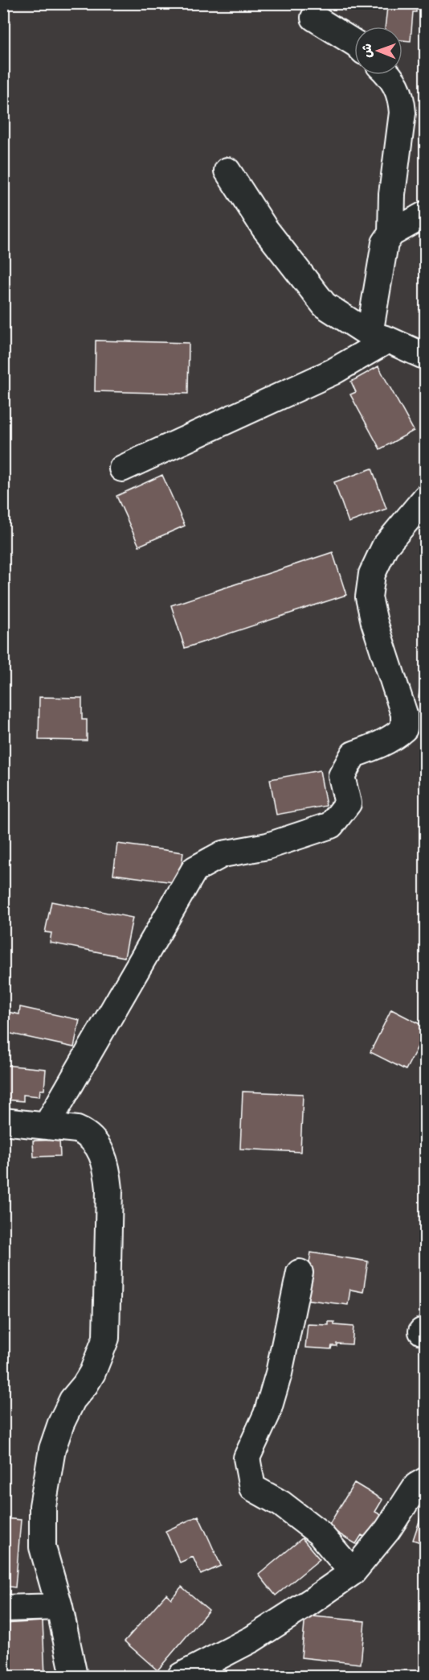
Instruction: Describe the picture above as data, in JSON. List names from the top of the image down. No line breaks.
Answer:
{"north":"left"}
